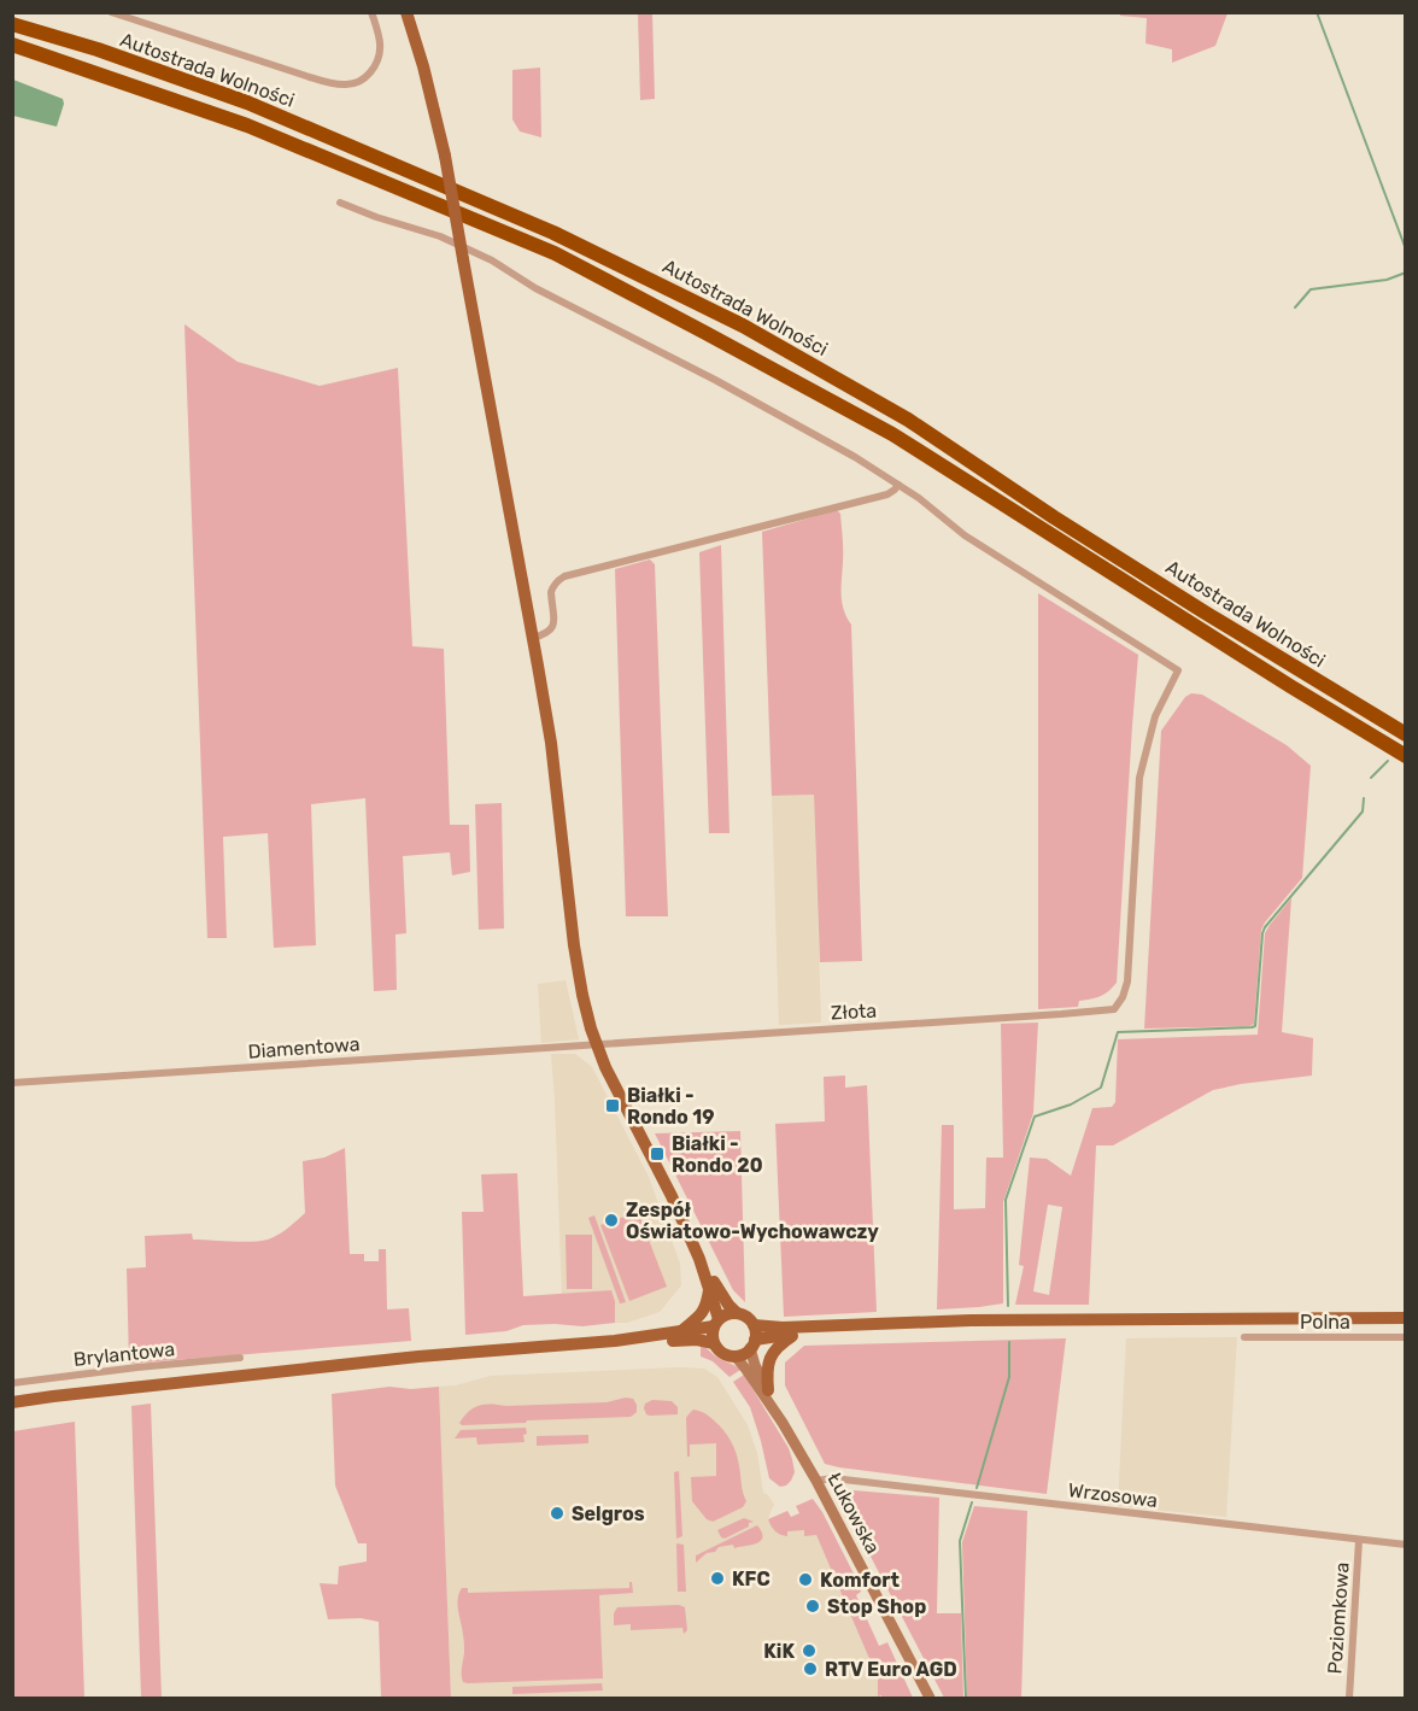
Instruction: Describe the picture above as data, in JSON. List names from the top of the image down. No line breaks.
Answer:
{"streets":{"highway":["Autostrada Wolności"],"main road":["Łukowska"],"street":["Złota","Diamentowa","Polna","Brylantowa","Wrzosowa","Poziomkowa"]},"crossings":[["Złota","Diamentowa"],["Wrzosowa","Łukowska"],["Wrzosowa","Poziomkowa"]],"places":{"transit":["Białki - Rondo 19","Białki - Rondo 20"],"other":["Zespół Oświatowo-Wychowawczy","Selgros","KFC","Komfort","Stop Shop","KiK","RTV Euro AGD"]}}
